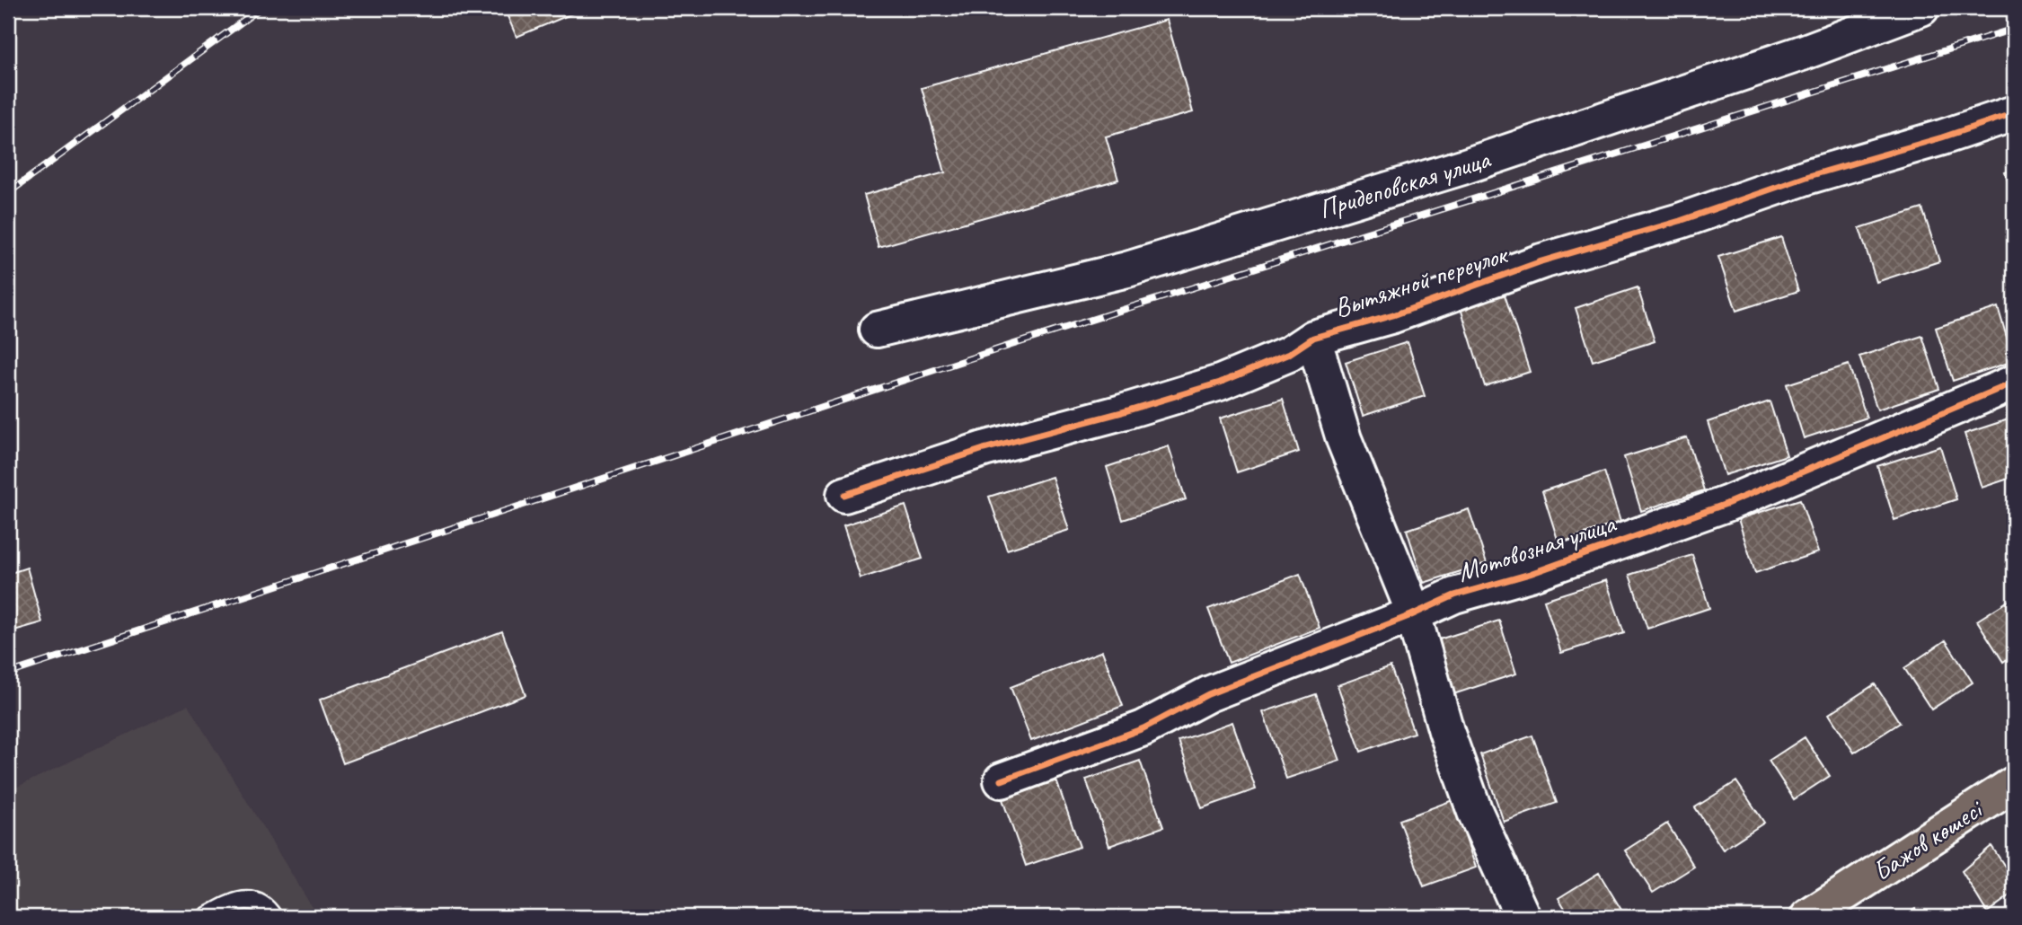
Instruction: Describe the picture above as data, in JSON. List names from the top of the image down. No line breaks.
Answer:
{"streets":{"main road":["Бажов көшесі"],"street":["Придеповская улица","Вытяжной переулок","Мотовозная улица"]}}
